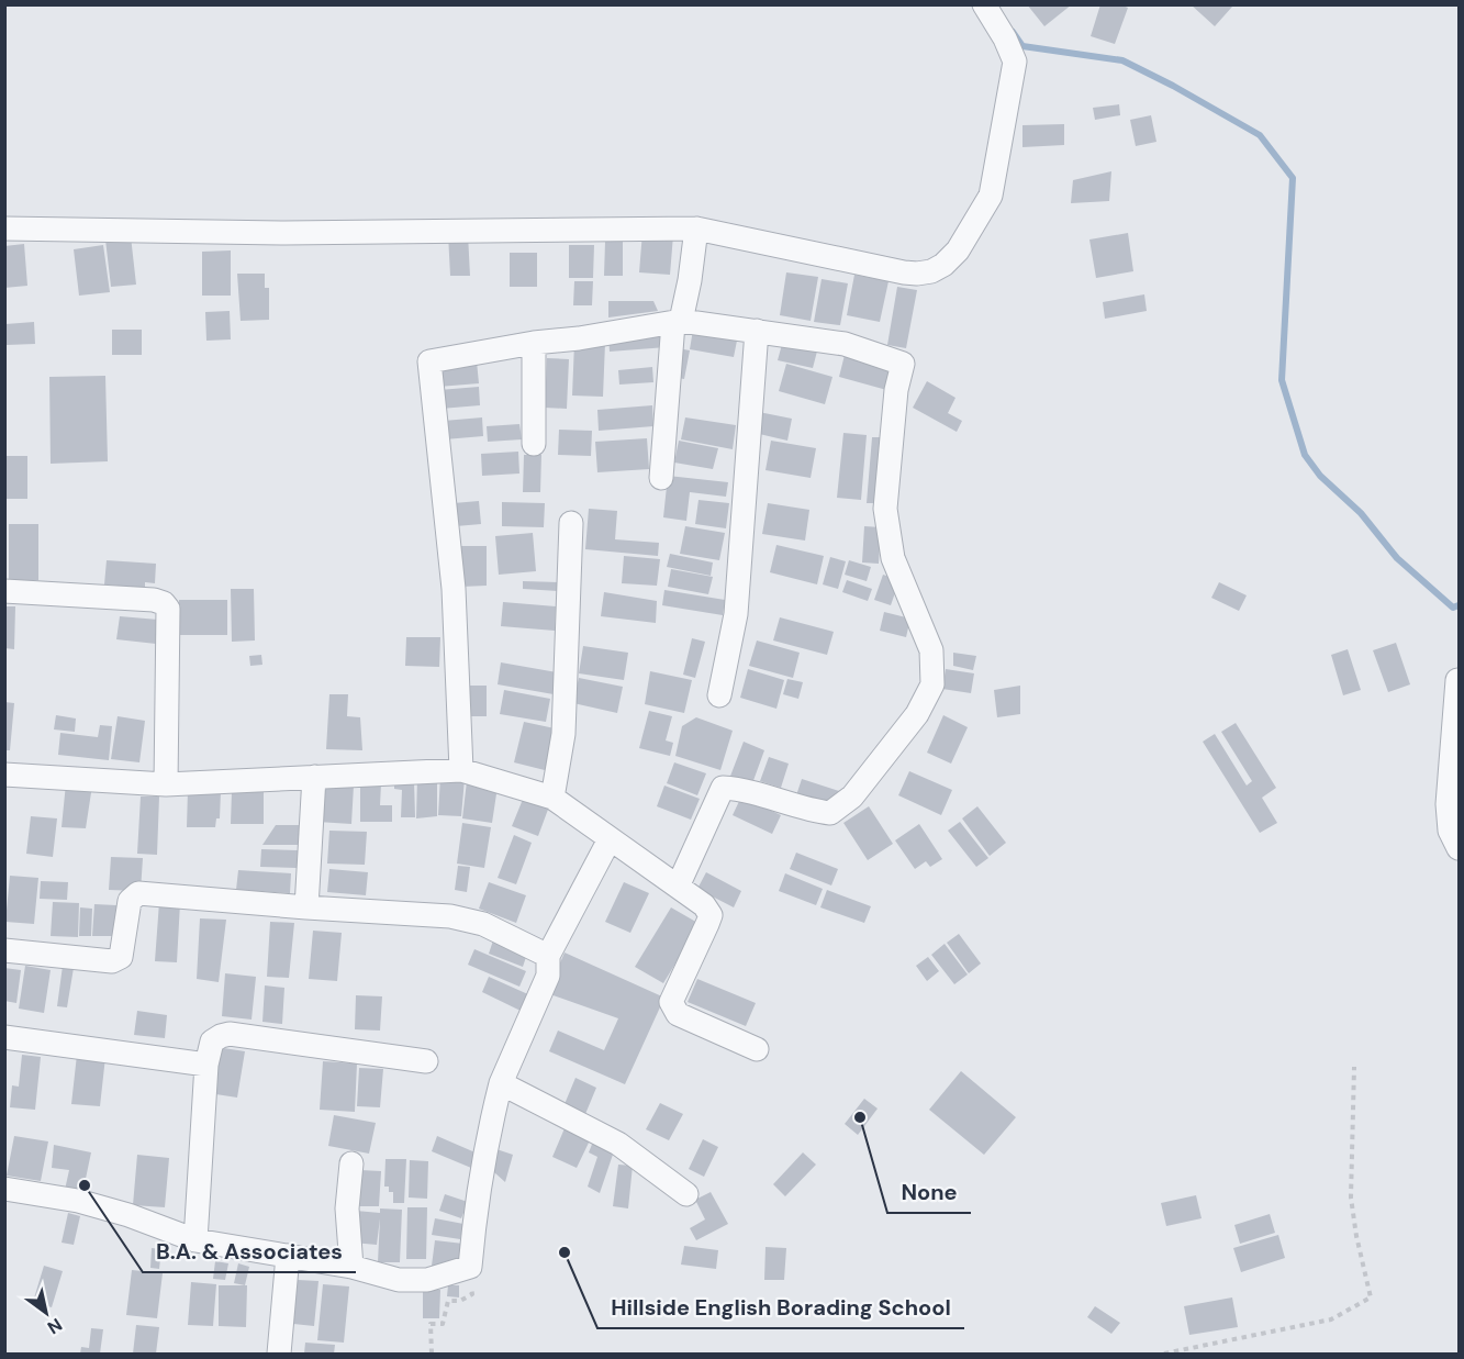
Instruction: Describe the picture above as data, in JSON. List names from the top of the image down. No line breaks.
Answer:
{"places":["None","B.A. & Associates","Hillside English Borading School"],"north":"bottom right"}
